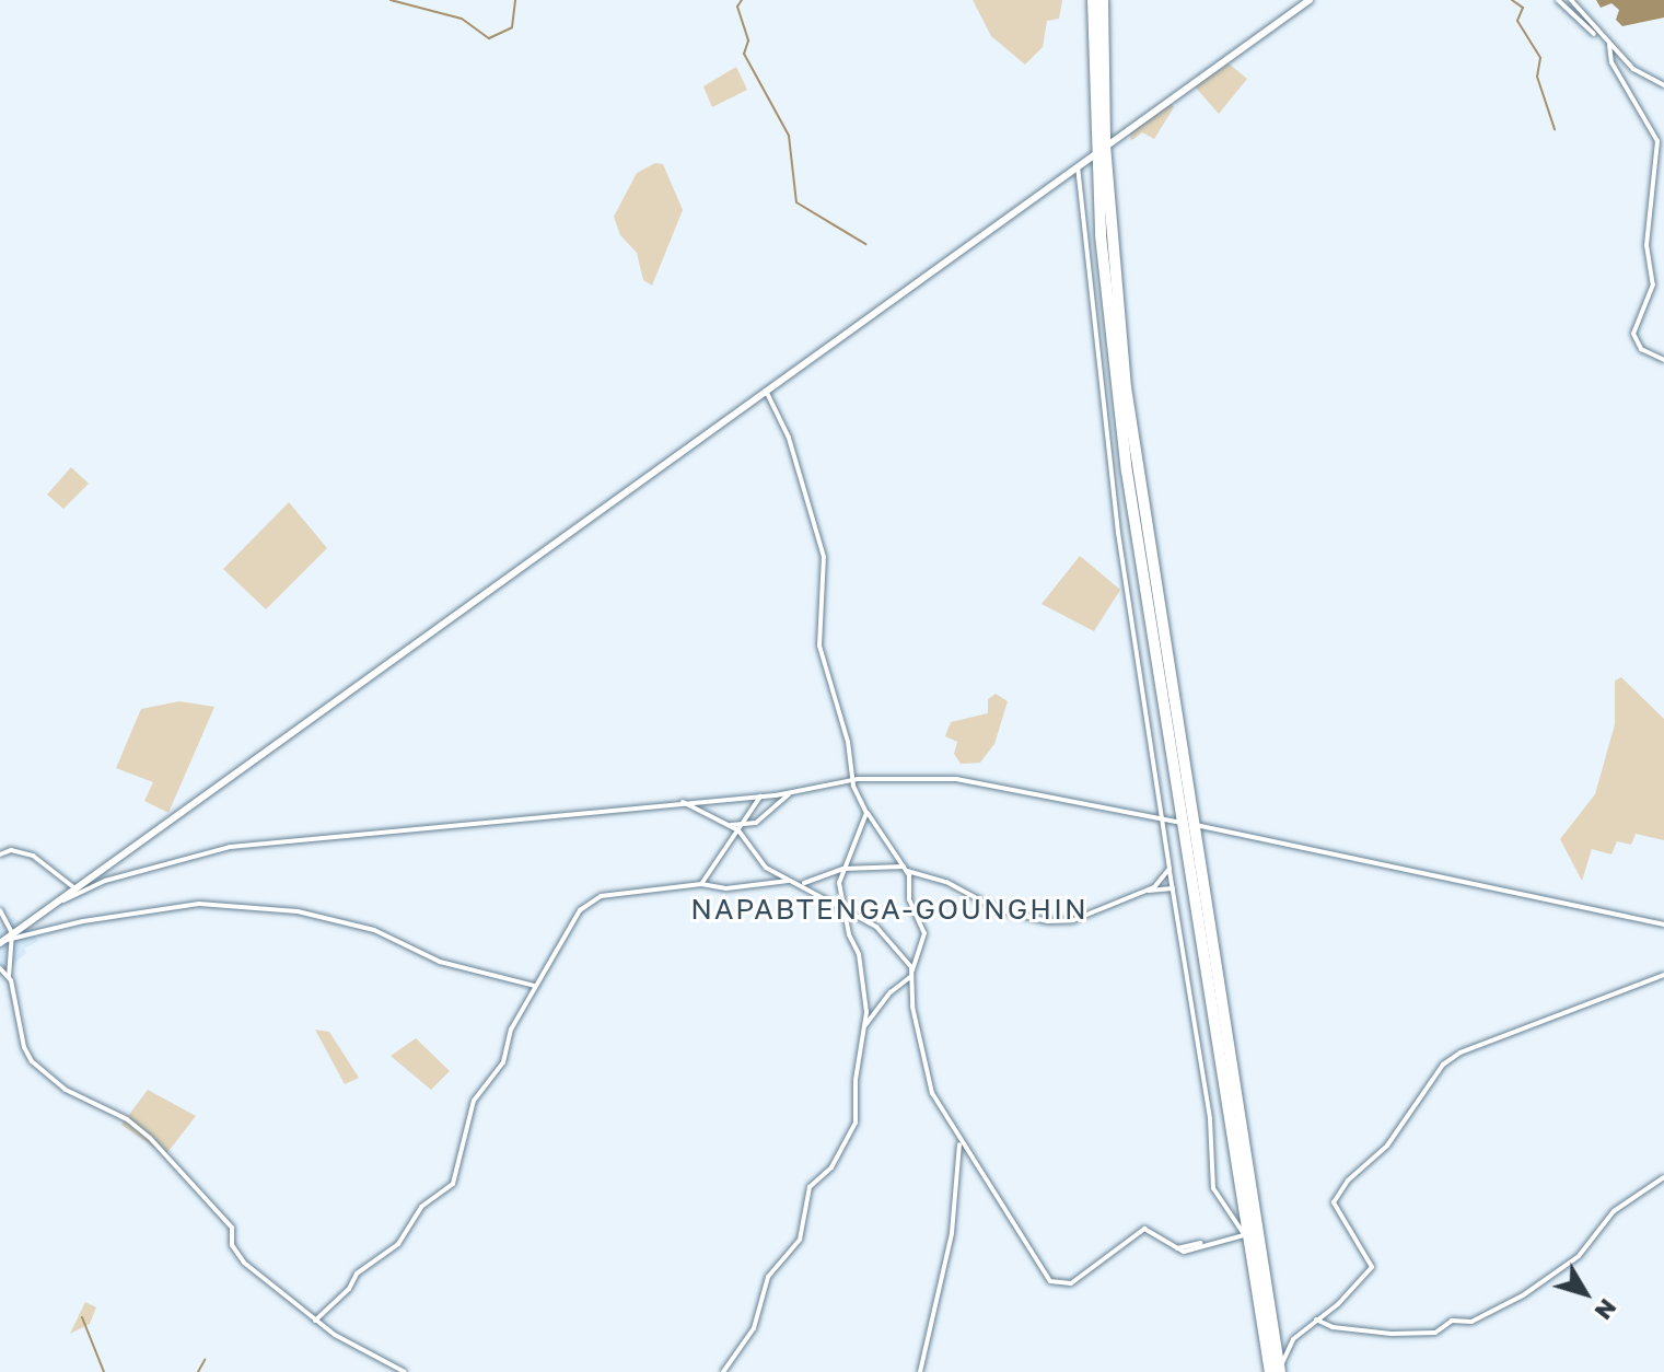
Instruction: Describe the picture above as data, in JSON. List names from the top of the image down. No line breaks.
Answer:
{"districts":["NAPABTENGA-GOUNGHIN"],"north":"bottom right"}
